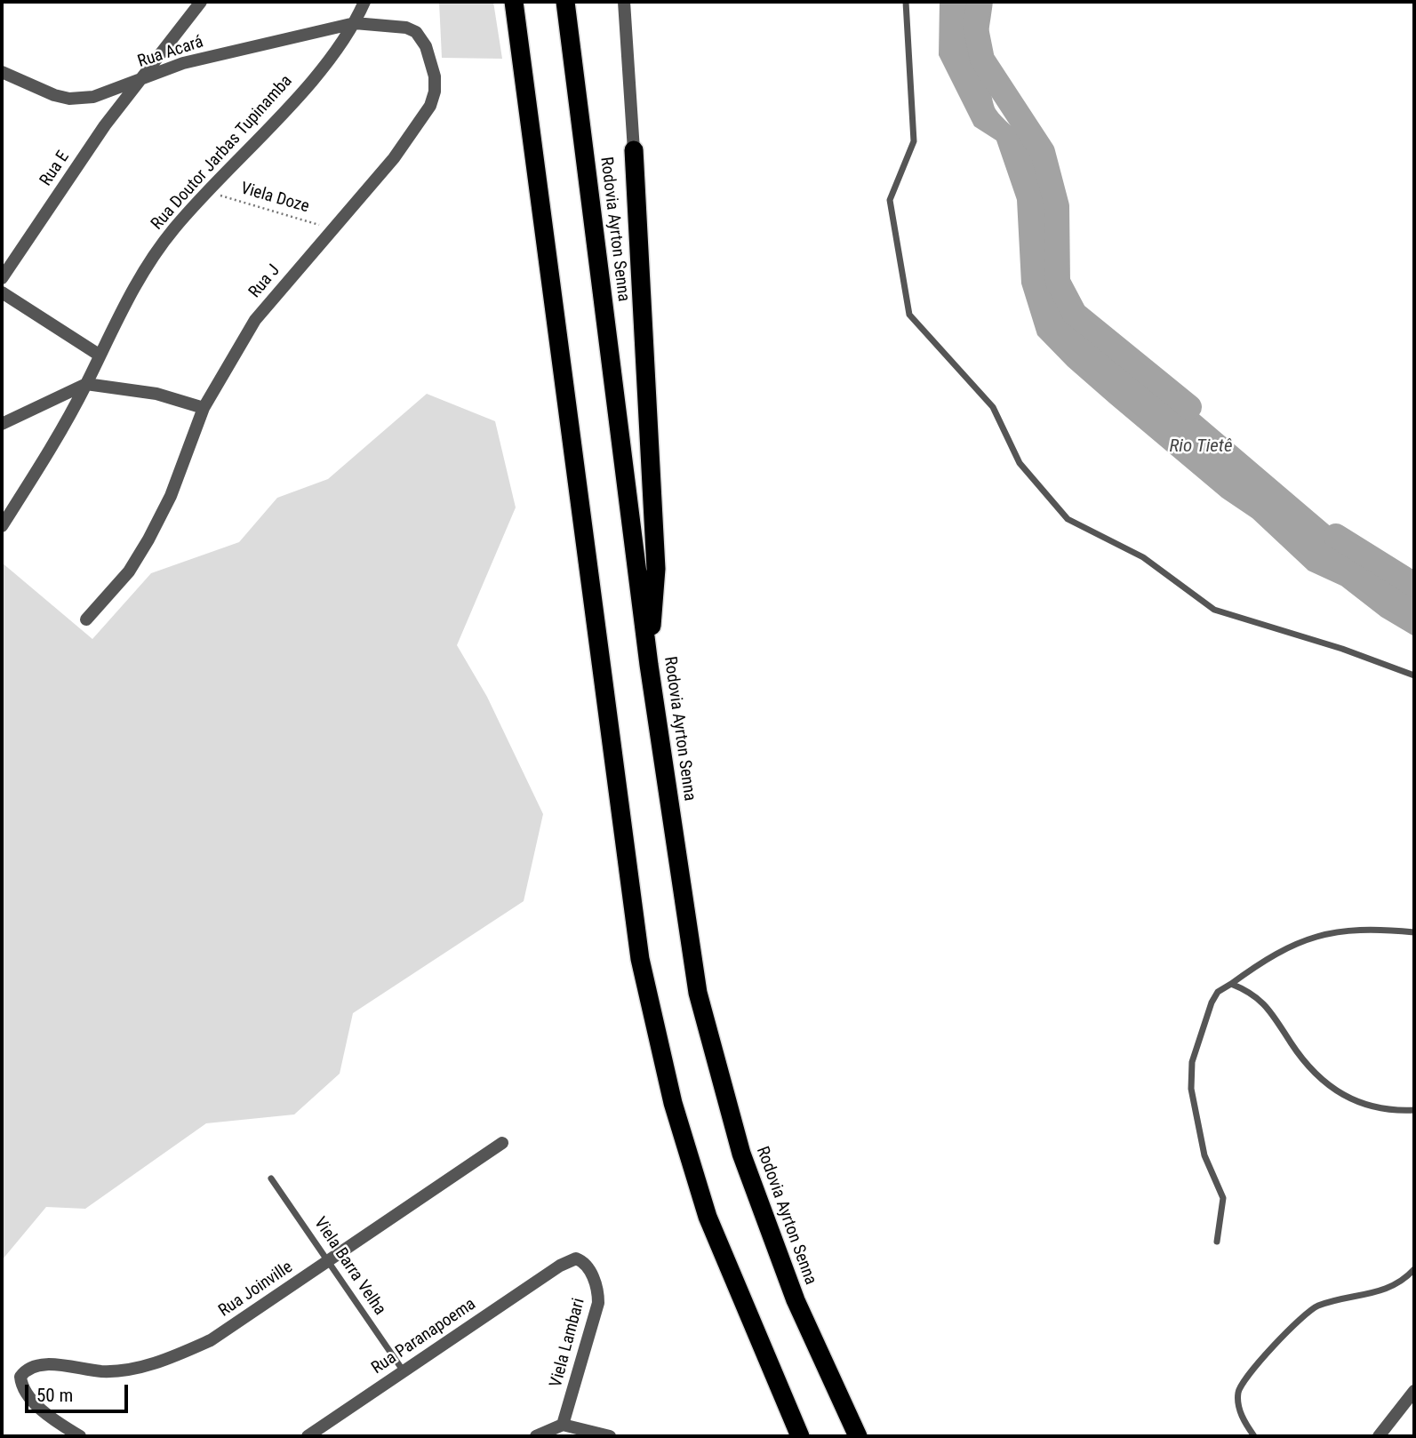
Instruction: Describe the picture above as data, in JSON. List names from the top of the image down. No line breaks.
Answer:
{"streets":{"highway":["Rodovia Ayrton Senna"],"street":["Rua Acará","Rua Doutor Jarbas Tupinamba","Rua E","Rua J","Rua Joinville","Rua Paranapoema","Viela Lambari"],"lane":["Viela Barra Velha"],"path":["Viela Doze"]},"crossings":[["Rua Acará","Rua Doutor Jarbas Tupinamba"],["Rua Acará","Rua E"],["Rua Acará","Rua J"],["Rua Doutor Jarbas Tupinamba","Viela Doze"],["Rua Doutor Jarbas Tupinamba","Rua J"],["Viela Doze","Rua J"],["Viela Barra Velha","Rua Joinville"],["Viela Barra Velha","Rua Paranapoema"],["Rua Paranapoema","Viela Lambari"]],"water":["Rio Tietê"],"scale_bar":"50 m"}
